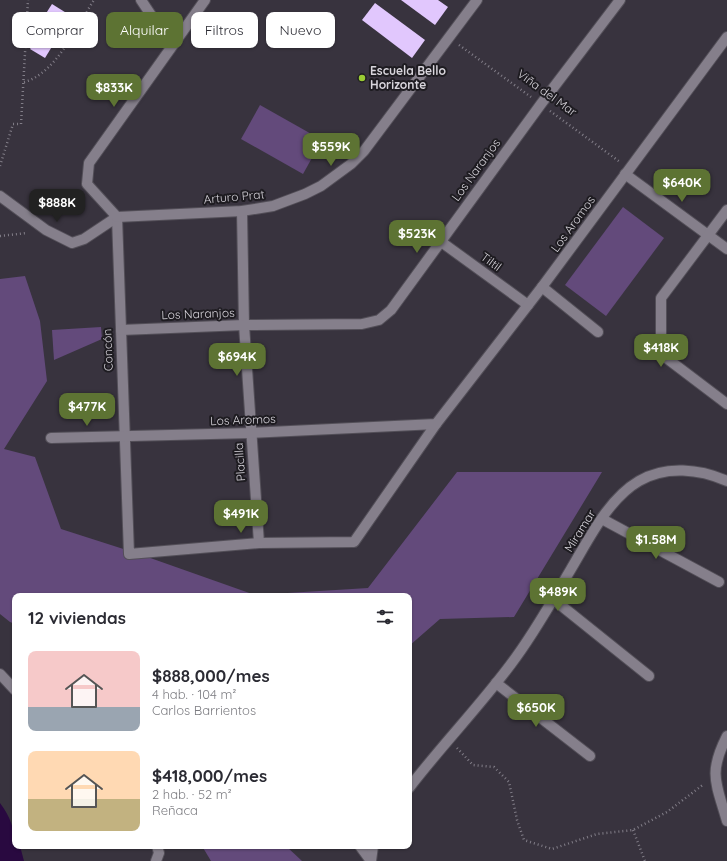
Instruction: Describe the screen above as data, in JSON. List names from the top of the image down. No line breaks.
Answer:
{"streets":{"street":["Los Naranjos","Arturo Prat","Los Aromos","Tiltil","Concón","Placilla","Miramar"],"path":["Viña del Mar"]},"crossings":[["Viña del Mar","Los Naranjos"],["Viña del Mar","Arturo Prat"],["Viña del Mar","Los Aromos"],["Los Naranjos","Tiltil"],["Los Naranjos","Concón"],["Los Naranjos","Placilla"],["Arturo Prat","Concón"],["Arturo Prat","Placilla"],["Los Aromos","Tiltil"],["Los Aromos","Concón"],["Los Aromos","Placilla"],["Concón","Placilla"]],"places":["Escuela Bello Horizonte"],"page":{"chip":["Comprar","Alquilar","Filtros","Nuevo"],"price":["$833K","$559K","$640K","$888K","$523K","$418K","$694K","$477K","$491K","$1.58M","$489K","$650K"],"heading":"12 viviendas","list":[{"name":"$888,000/mes","note":"4 hab. · 104 m² · Carlos Barrientos"},{"name":"$418,000/mes","note":"2 hab. · 52 m² · Reñaca"}]}}
